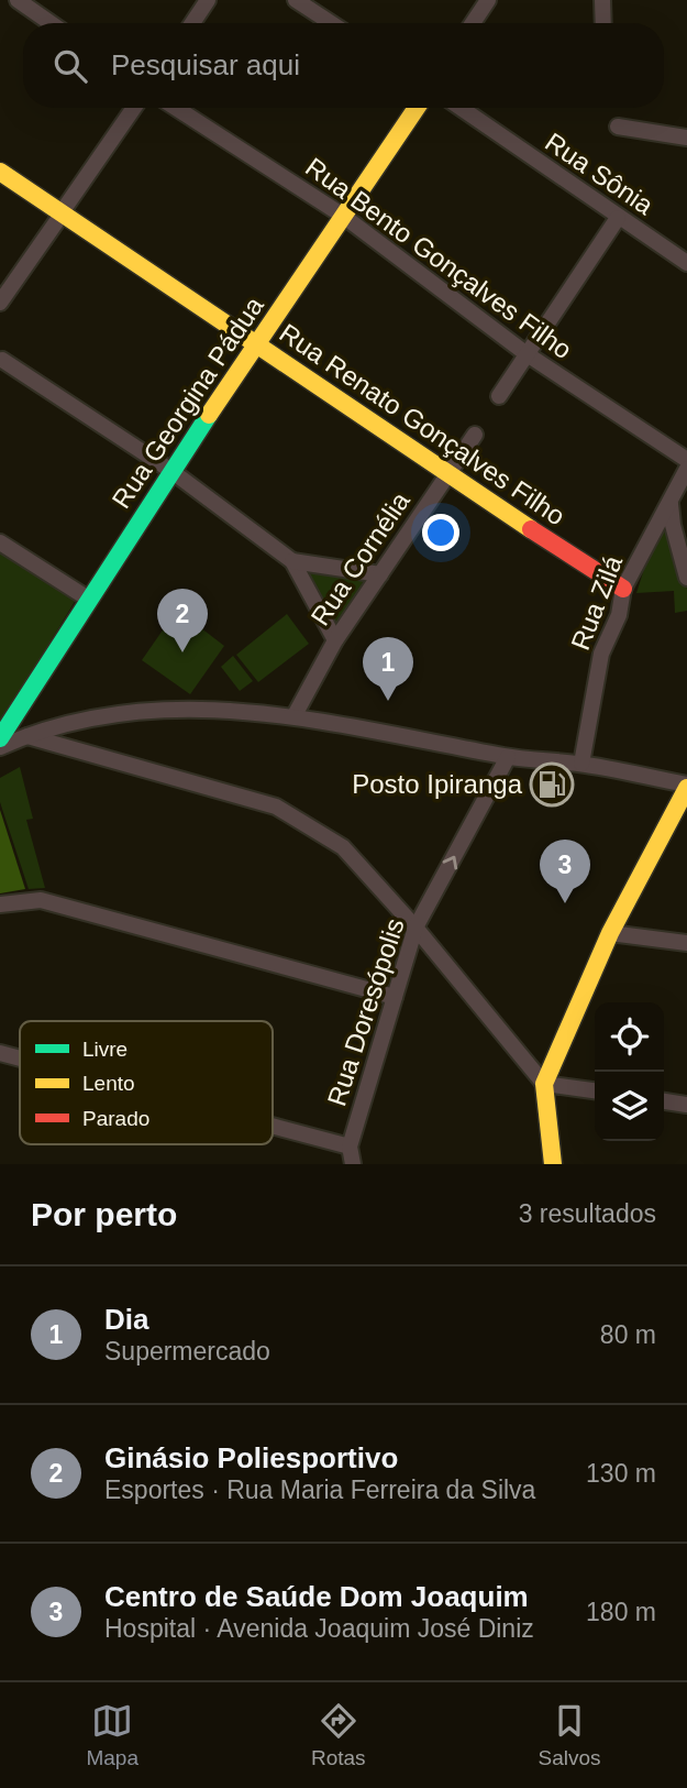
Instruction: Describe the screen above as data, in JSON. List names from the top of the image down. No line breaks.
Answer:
{"streets":{"street":["Rua Sônia","Rua Bento Gonçalves Filho","Rua Georgina Pádua","Rua Renato Gonçalves Filho","Rua Cornélia","Rua Zilá","Rua Doresópolis"]},"crossings":[["Rua Bento Gonçalves Filho","Rua Georgina Pádua"],["Rua Georgina Pádua","Rua Renato Gonçalves Filho"],["Rua Renato Gonçalves Filho","Rua Cornélia"],["Rua Renato Gonçalves Filho","Rua Zilá"]],"one_way":["Rua Doresópolis"],"places":{"fuel station":["Posto Ipiranga"]},"legend":["Livre","Lento","Parado"],"page":{"search":"Pesquisar aqui","pins":["2","1","3"],"heading":["Por perto","3 resultados"],"list":[{"mark":"1","name":"Dia","note":"Supermercado","value":"80 m"},{"mark":"2","name":"Ginásio Poliesportivo","note":"Esportes · Rua Maria Ferreira da Silva","value":"130 m"},{"mark":"3","name":"Centro de Saúde Dom Joaquim","note":"Hospital · Avenida Joaquim José Diniz","value":"180 m"}],"nav":["Mapa","Rotas","Salvos"]}}
